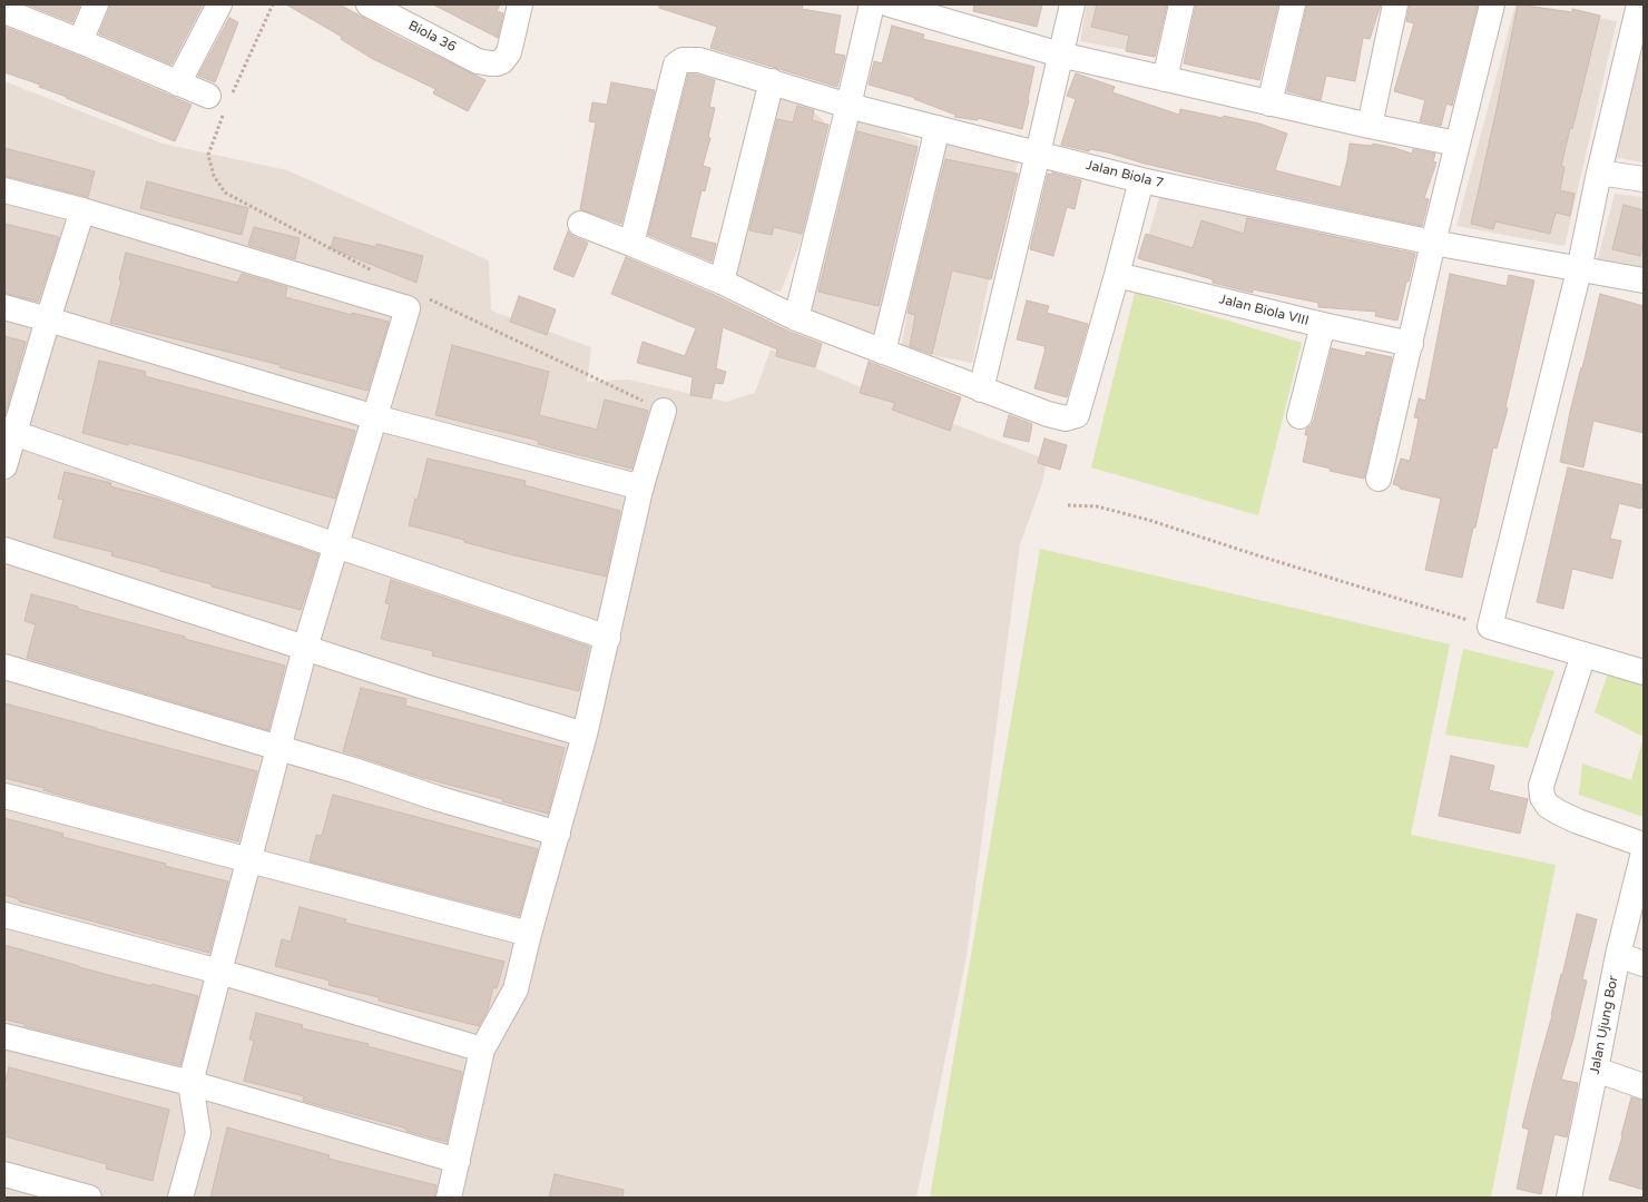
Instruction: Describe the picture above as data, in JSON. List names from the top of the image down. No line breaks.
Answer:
{"streets":{"street":["Biola 36","Jalan Biola 7","Jalan Biola VIII","Jalan Ujung Bor"]}}
